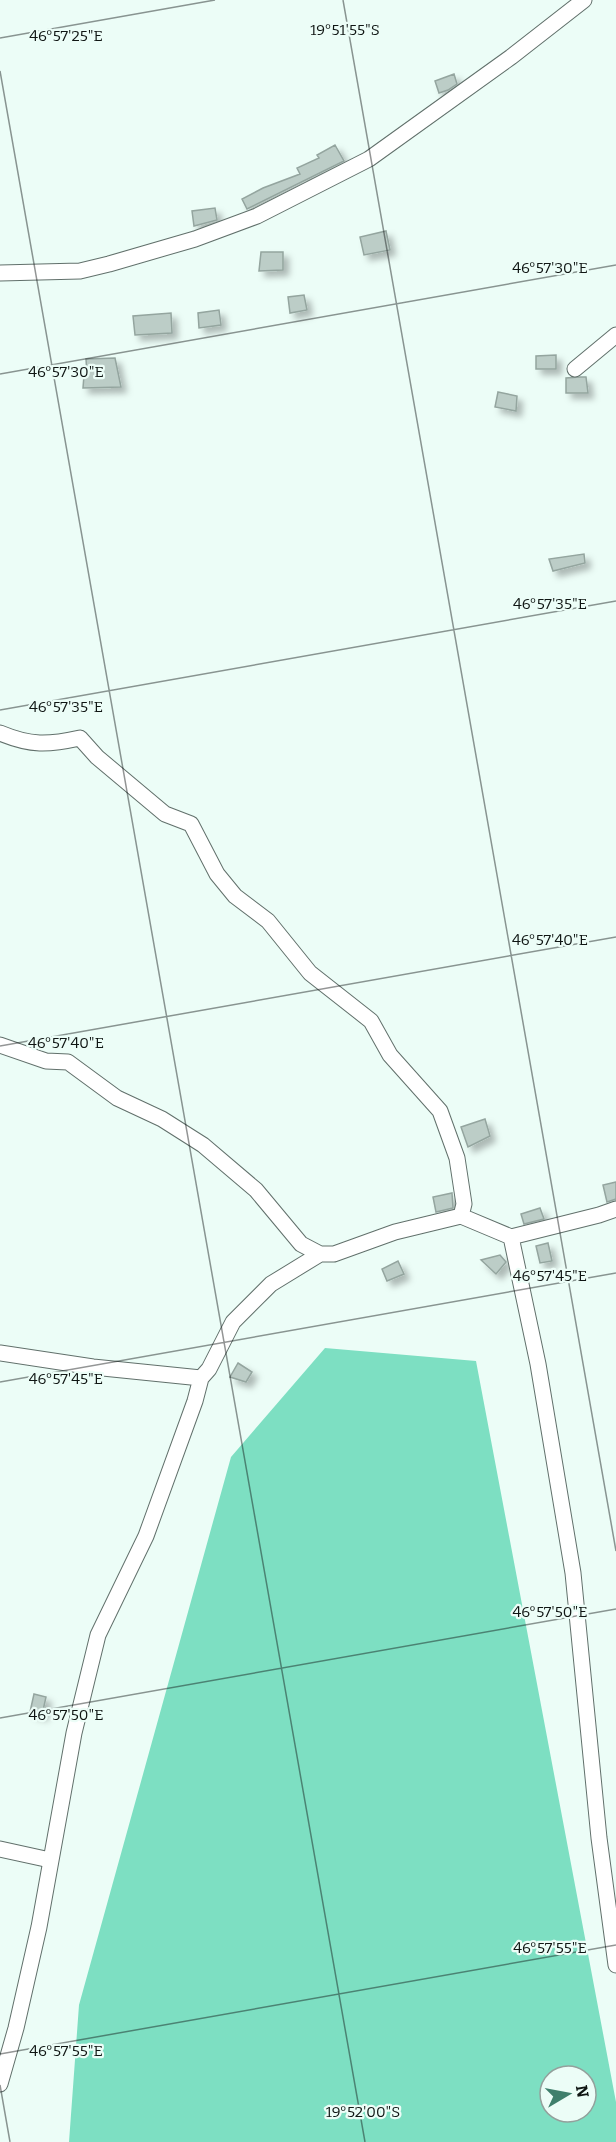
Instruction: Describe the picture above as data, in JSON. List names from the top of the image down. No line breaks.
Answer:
{"north":"right","coordinates":["19°51'55\"S","46°57'25\"E","46°57'30\"E","46°57'35\"E","46°57'40\"E","46°57'45\"E","46°57'50\"E","46°57'55\"E","19°52'00\"S"]}
